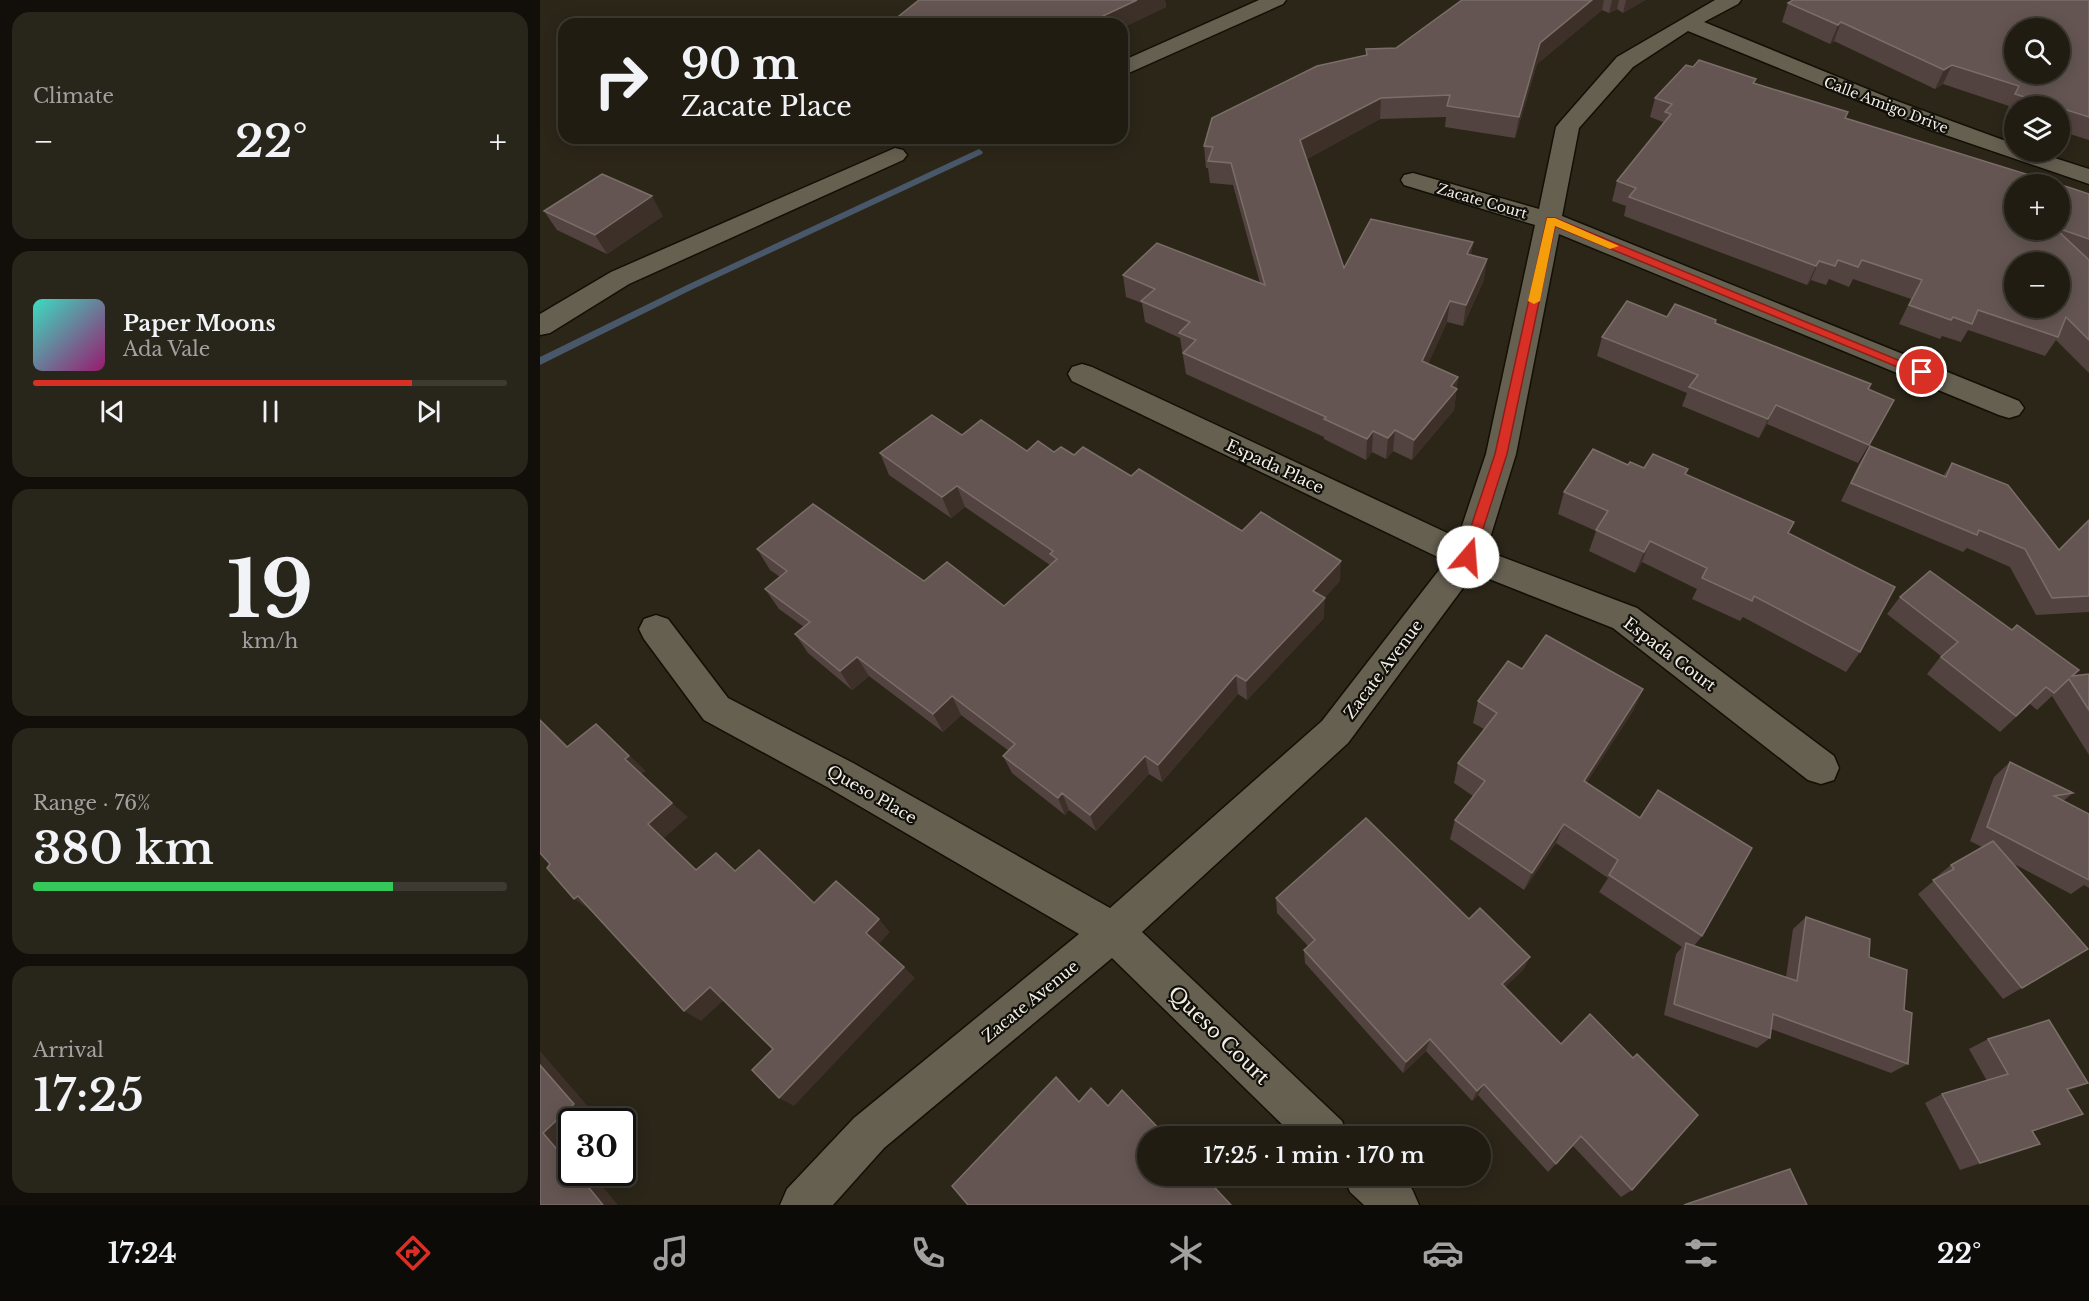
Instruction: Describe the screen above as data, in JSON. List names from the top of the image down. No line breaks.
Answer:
{"streets":{"street":["Calle Amigo Drive","Zacate Court","Espada Place","Espada Court","Zacate Avenue","Queso Place","Queso Court"]},"crossings":[["Calle Amigo Drive","Zacate Avenue"],["Zacate Court","Zacate Avenue"],["Espada Place","Espada Court"],["Espada Place","Zacate Avenue"],["Espada Court","Zacate Avenue"],["Zacate Avenue","Queso Place"],["Zacate Avenue","Queso Court"],["Queso Place","Queso Court"]],"page":{"tile":["Climate",["19","km/h"],["Range · 76%","380 km"],["Arrival","17:25"]],"map_buttons":["+","−"],"turn":["90 m","Zacate Place"],"heat":["−","22°","+"],"song":["Paper Moons","Ada Vale"],"limit":"30","trip":"17:25 · 1 min · 170 m","tabs":["17:24","22°"]}}
